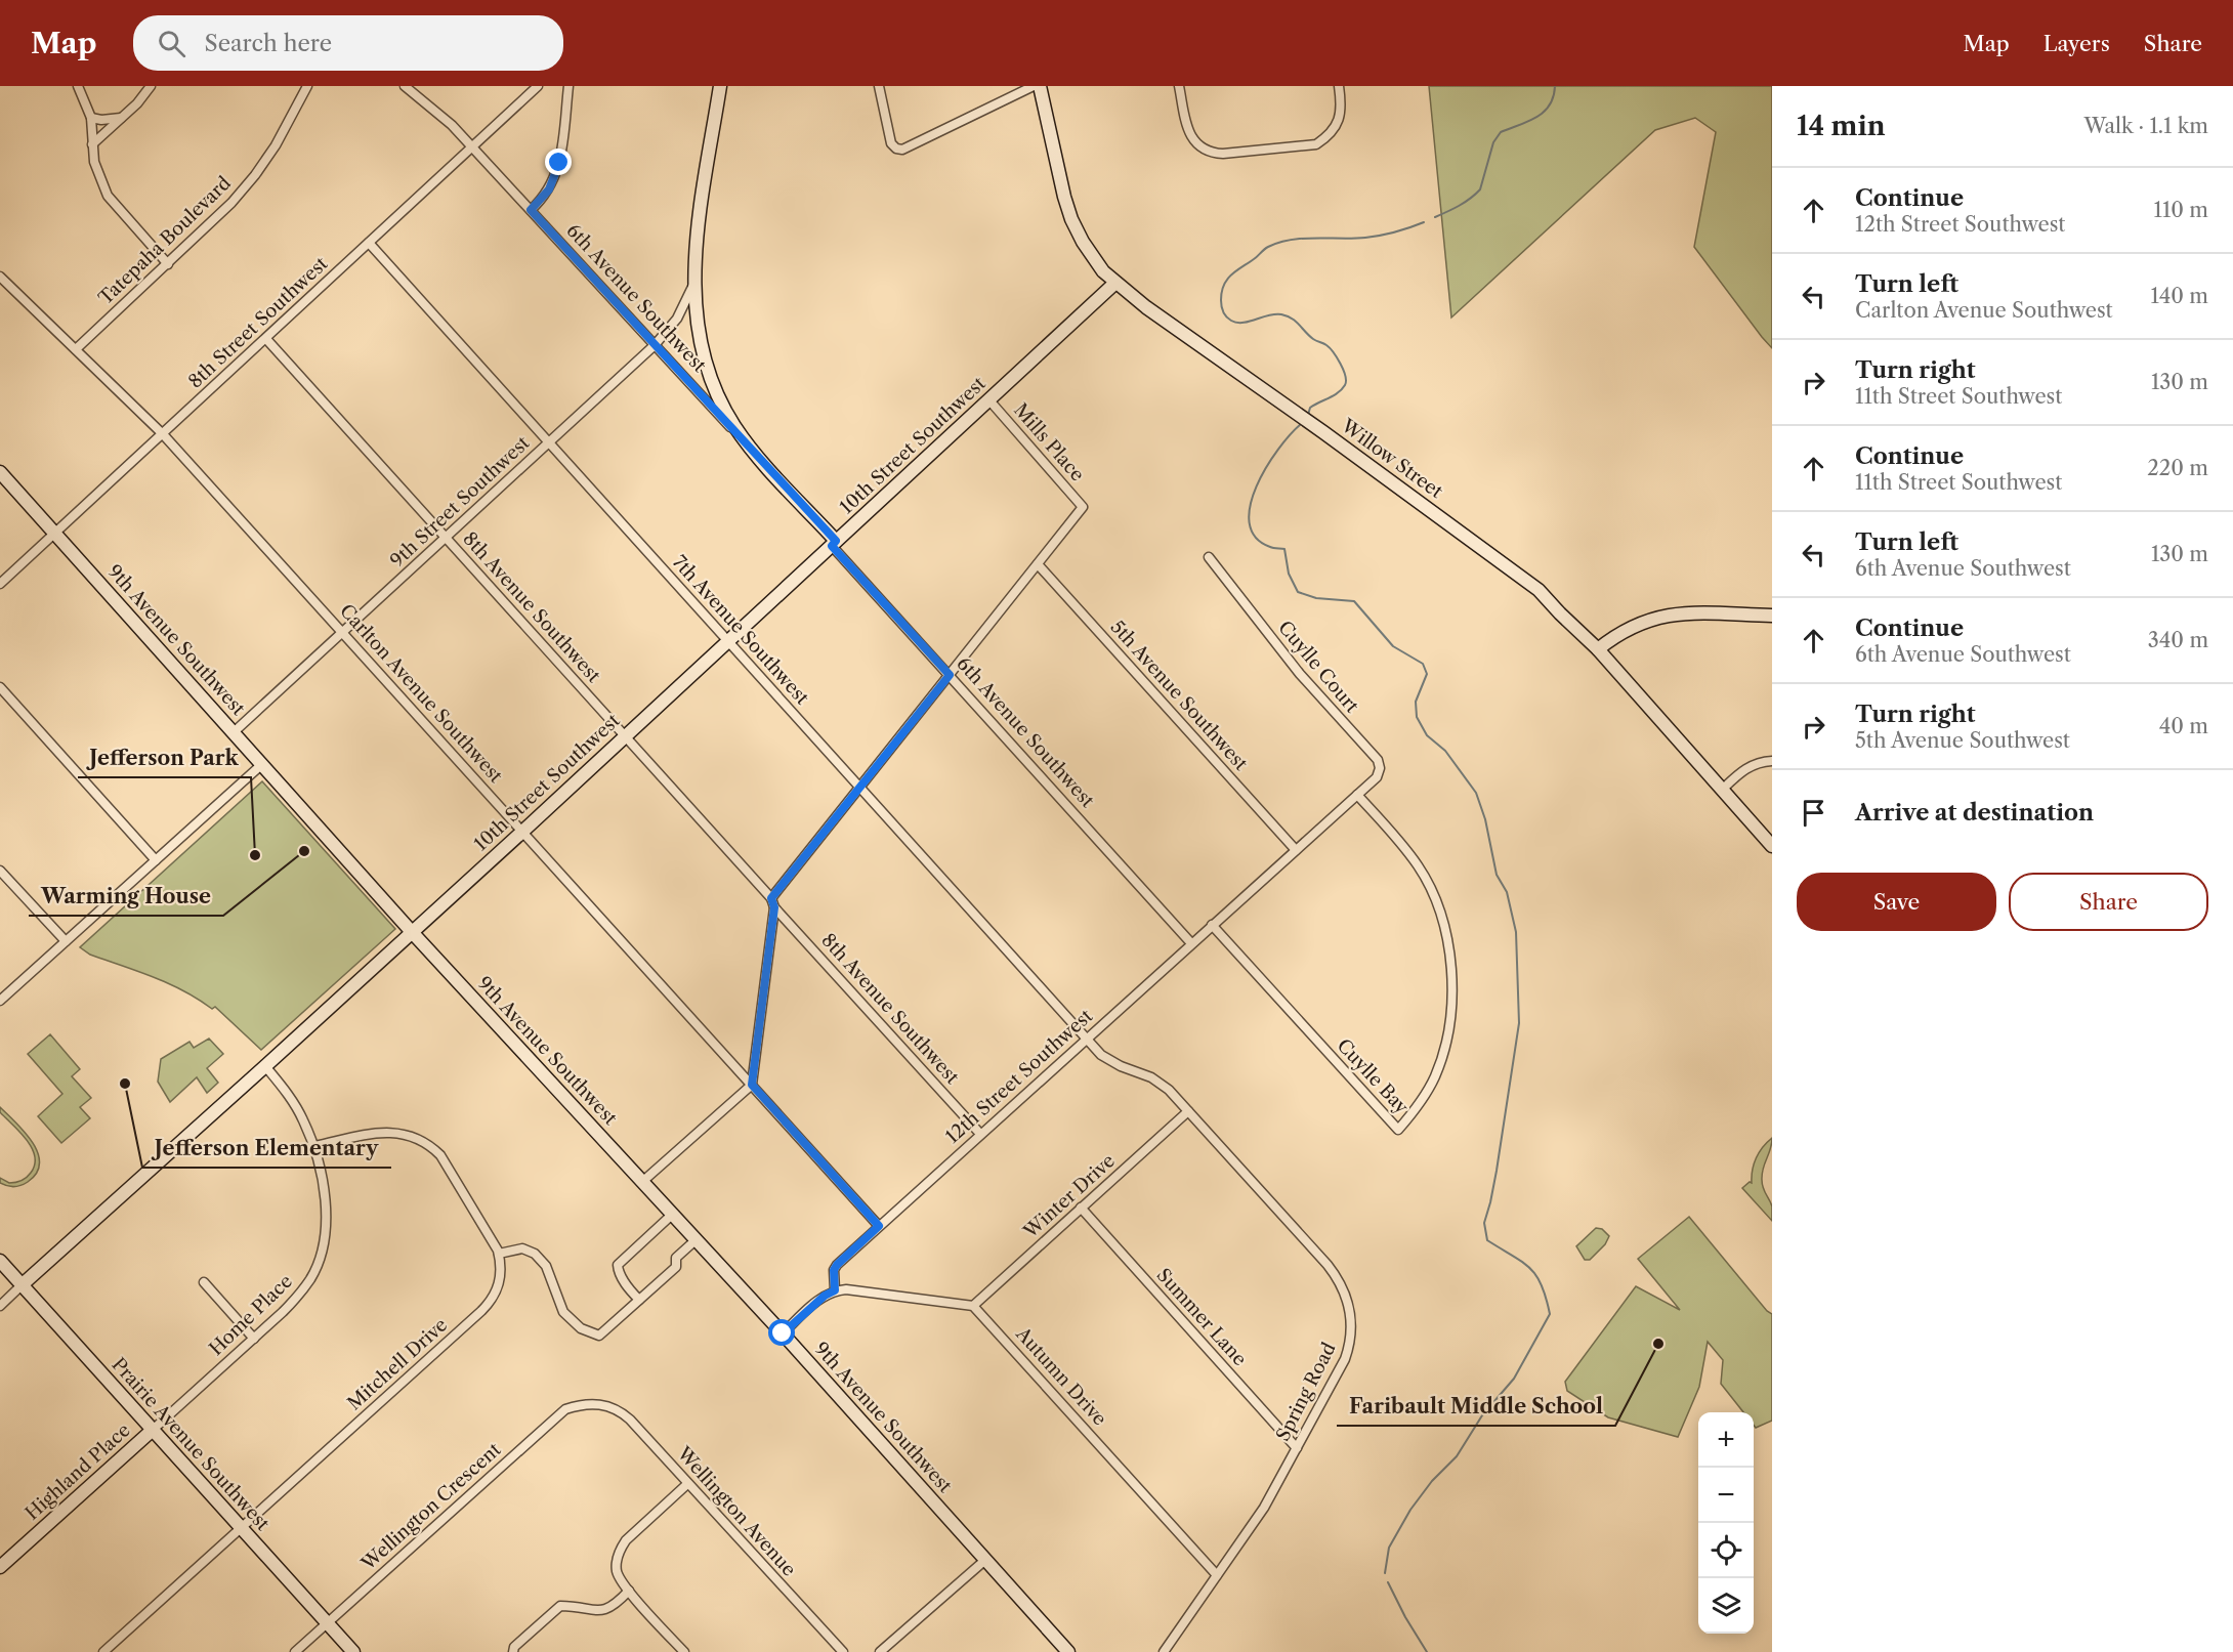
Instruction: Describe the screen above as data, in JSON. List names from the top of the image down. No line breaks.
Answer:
{"streets":{"street":["Tatepaha Boulevard","6th Avenue Southwest","8th Street Southwest","Mills Place","10th Street Southwest","Willow Street","9th Street Southwest","8th Avenue Southwest","7th Avenue Southwest","9th Avenue Southwest","Cuylle Court","Carlton Avenue Southwest","5th Avenue Southwest","12th Street Southwest","Cuylle Bay","Winter Drive","Home Place","Summer Lane","Mitchell Drive","Autumn Drive","Spring Road","Prairie Avenue Southwest","Highland Place","Wellington Crescent","Wellington Avenue"]},"crossings":[["Tatepaha Boulevard","Carlton Avenue Southwest"],["6th Avenue Southwest","8th Street Southwest"],["6th Avenue Southwest","10th Street Southwest"],["6th Avenue Southwest","9th Street Southwest"],["6th Avenue Southwest","12th Street Southwest"],["8th Street Southwest","8th Avenue Southwest"],["8th Street Southwest","7th Avenue Southwest"],["8th Street Southwest","9th Avenue Southwest"],["8th Street Southwest","Carlton Avenue Southwest"],["Mills Place","10th Street Southwest"],["Mills Place","5th Avenue Southwest"],["10th Street Southwest","Willow Street"],["10th Street Southwest","8th Avenue Southwest"],["10th Street Southwest","7th Avenue Southwest"],["10th Street Southwest","9th Avenue Southwest"],["10th Street Southwest","Carlton Avenue Southwest"],["10th Street Southwest","Home Place"],["10th Street Southwest","Prairie Avenue Southwest"],["9th Street Southwest","8th Avenue Southwest"],["9th Street Southwest","7th Avenue Southwest"],["9th Street Southwest","9th Avenue Southwest"],["9th Street Southwest","Carlton Avenue Southwest"],["8th Avenue Southwest","12th Street Southwest"],["7th Avenue Southwest","12th Street Southwest"],["7th Avenue Southwest","Spring Road"],["Cuylle Court","Cuylle Bay"],["Carlton Avenue Southwest","12th Street Southwest"],["5th Avenue Southwest","12th Street Southwest"],["12th Street Southwest","Cuylle Bay"],["12th Street Southwest","Spring Road"],["Winter Drive","Summer Lane"],["Winter Drive","Autumn Drive"],["Winter Drive","Spring Road"],["Home Place","Mitchell Drive"],["Home Place","Prairie Avenue Southwest"],["Home Place","Highland Place"],["Summer Lane","Spring Road"],["Mitchell Drive","Prairie Avenue Southwest"],["Autumn Drive","Spring Road"],["Prairie Avenue Southwest","Highland Place"],["Prairie Avenue Southwest","Wellington Crescent"],["Wellington Crescent","Wellington Avenue"]],"places":["Warming House","Jefferson Park","Jefferson Elementary","Faribault Middle School"],"page":{"header":"Map","search":"Search here","nav":["Map","Layers","Share"],"heading":["14 min","Walk · 1.1 km"],"list":[["Continue","12th Street Southwest","110 m"],["Turn left","Carlton Avenue Southwest","140 m"],["Turn right","11th Street Southwest","130 m"],["Continue","11th Street Southwest","220 m"],["Turn left","6th Avenue Southwest","130 m"],["Continue","6th Avenue Southwest","340 m"],["Turn right","5th Avenue Southwest","40 m"],"Arrive at destination"],"buttons":["Save","Share"],"map_buttons":["+","−"]}}
